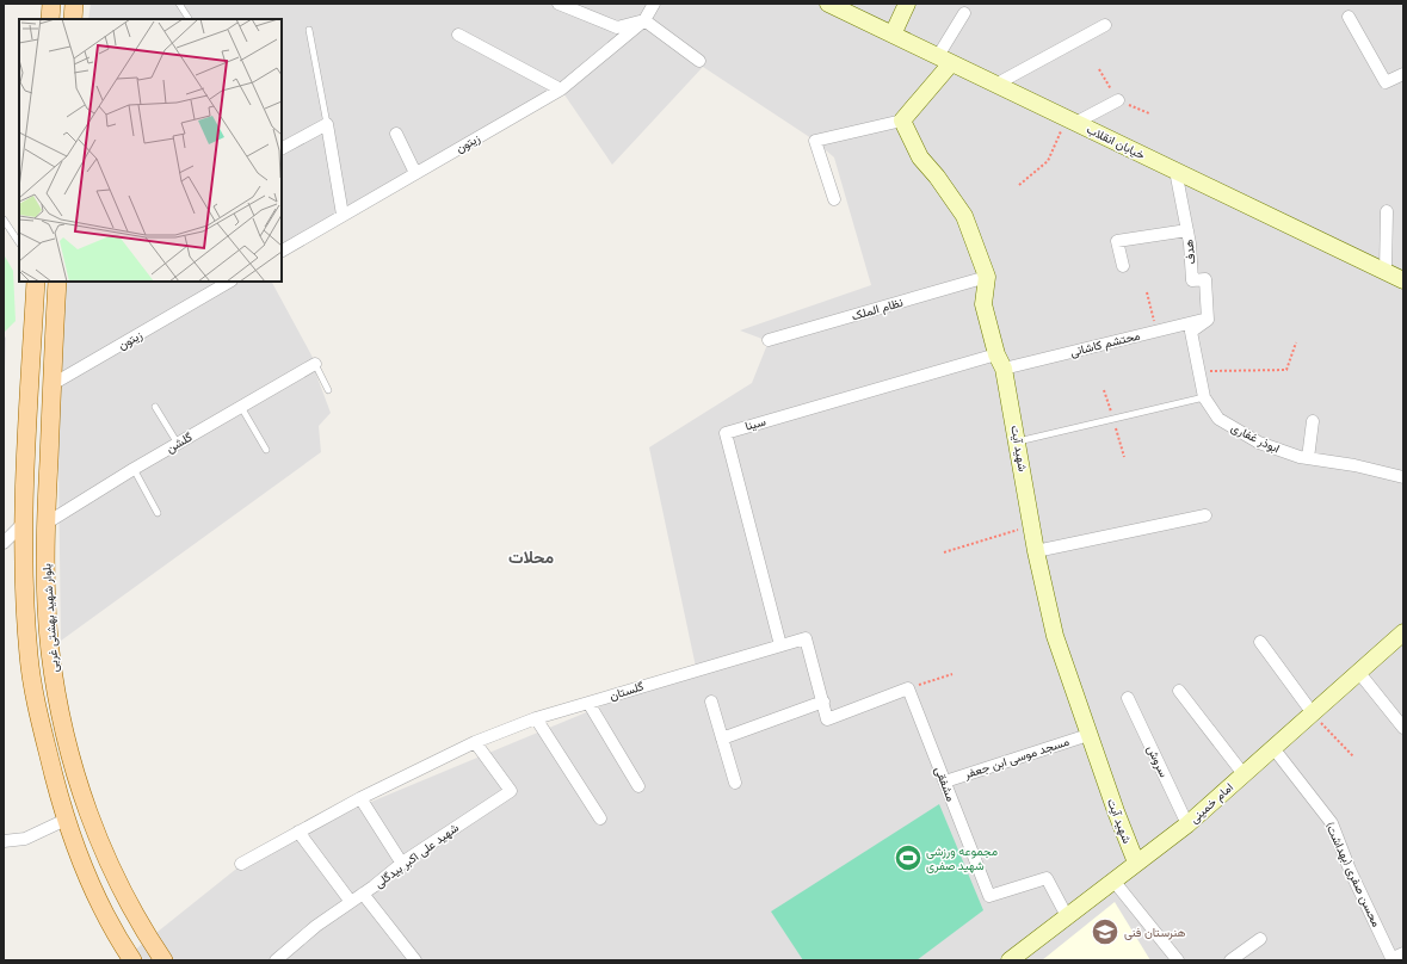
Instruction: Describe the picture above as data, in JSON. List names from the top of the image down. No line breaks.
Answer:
{"streets":{"main road":["خیابان انقلاب","شهید آیت","بلوار شهید بهشتی غربی","امام خمینی"],"street":["زیتون","هدف","نظام الملک","محتشم کاشانی","سینا","ابوذر غفاری","گلشن","گلستان","مسجد موسی ابن جعفر","سروش","مشفقی","شهید علی اکبر بیدگلی","محسن صفری (بهداشت)"]},"crossings":[["خیابان انقلاب","هدف"],["زیتون","بلوار شهید بهشتی غربی"],["هدف","محتشم کاشانی"],["هدف","ابوذر غفاری"],["نظام الملک","شهید آیت"],["محتشم کاشانی","سینا"],["محتشم کاشانی","ابوذر غفاری"],["محتشم کاشانی","شهید آیت"],["سینا","شهید آیت"],["سینا","گلستان"],["گلشن","بلوار شهید بهشتی غربی"],["شهید آیت","مسجد موسی ابن جعفر"],["شهید آیت","امام خمینی"],["گلستان","مشفقی"],["گلستان","شهید علی اکبر بیدگلی"],["مسجد موسی ابن جعفر","مشفقی"],["سروش","امام خمینی"],["مشفقی","امام خمینی"],["امام خمینی","محسن صفری (بهداشت)"]],"districts":["محلات"],"places":{"sports":["مجموعه ورزشی شهید صفری"],"school or university":["هنرستان فنی"]}}
